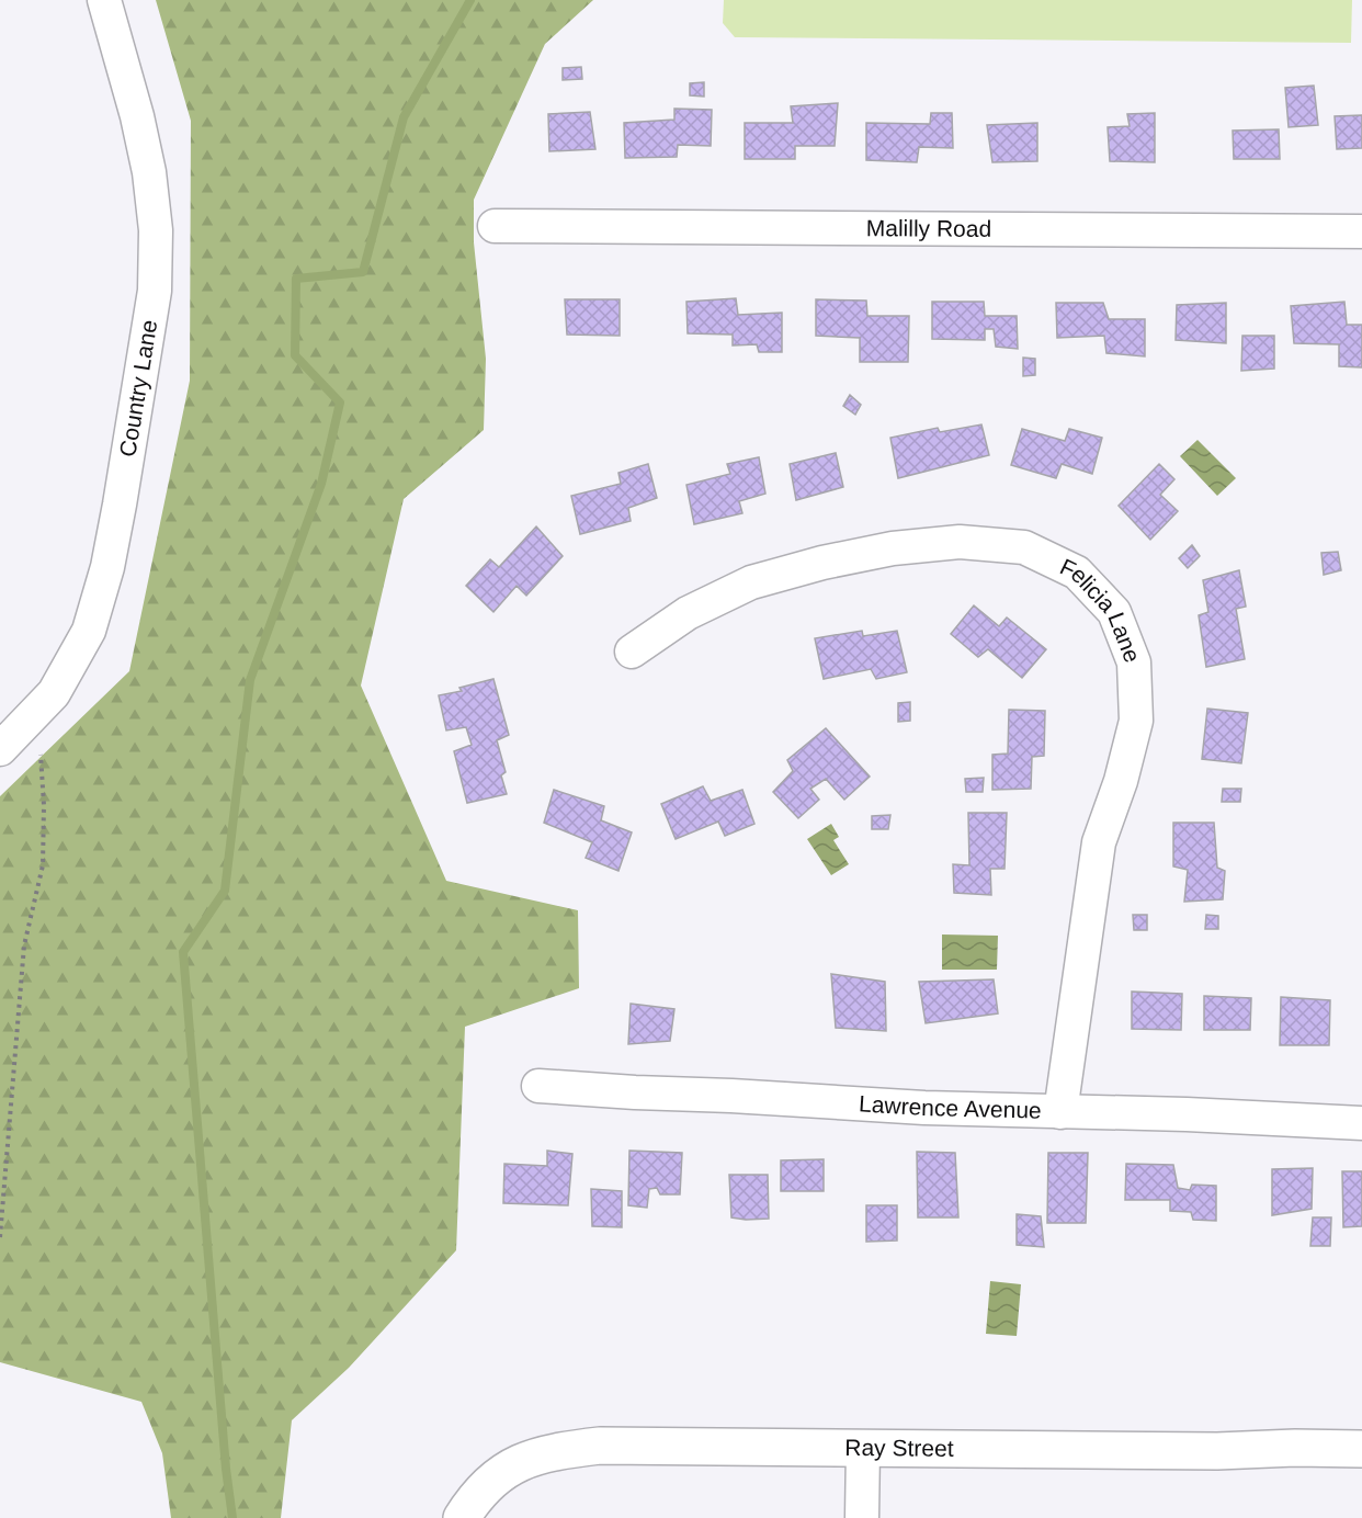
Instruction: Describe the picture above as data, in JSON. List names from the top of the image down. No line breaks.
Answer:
{"streets":{"street":["Malilly Road","Country Lane","Felicia Lane","Lawrence Avenue","Ray Street"]},"crossings":[["Felicia Lane","Lawrence Avenue"]]}
